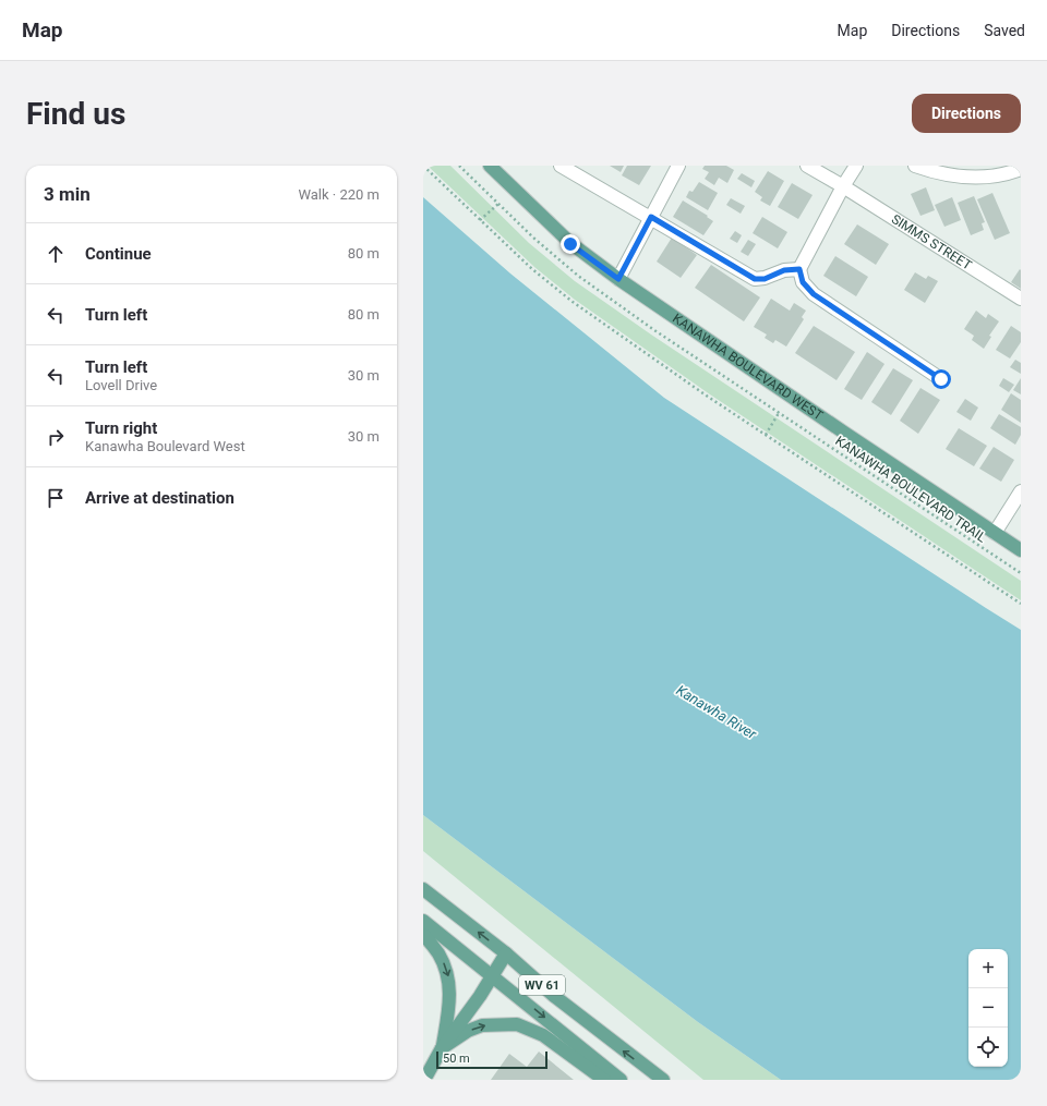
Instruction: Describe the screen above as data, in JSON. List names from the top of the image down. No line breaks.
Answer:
{"streets":{"main road":["KANAWHA BOULEVARD WEST","WV 61"],"street":["SIMMS STREET"],"path":["KANAWHA BOULEVARD TRAIL"]},"water":["Kanawha River"],"scale_bar":"50 m","page":{"header":"Map","nav":["Map","Directions","Saved"],"buttons":"Directions","title":"Find us","heading":["3 min","Walk · 220 m"],"list":[["Continue","80 m"],["Turn left","80 m"],["Turn left","Lovell Drive","30 m"],["Turn right","Kanawha Boulevard West","30 m"],"Arrive at destination"],"map_buttons":["+","−"],"scale":"50 m"}}
